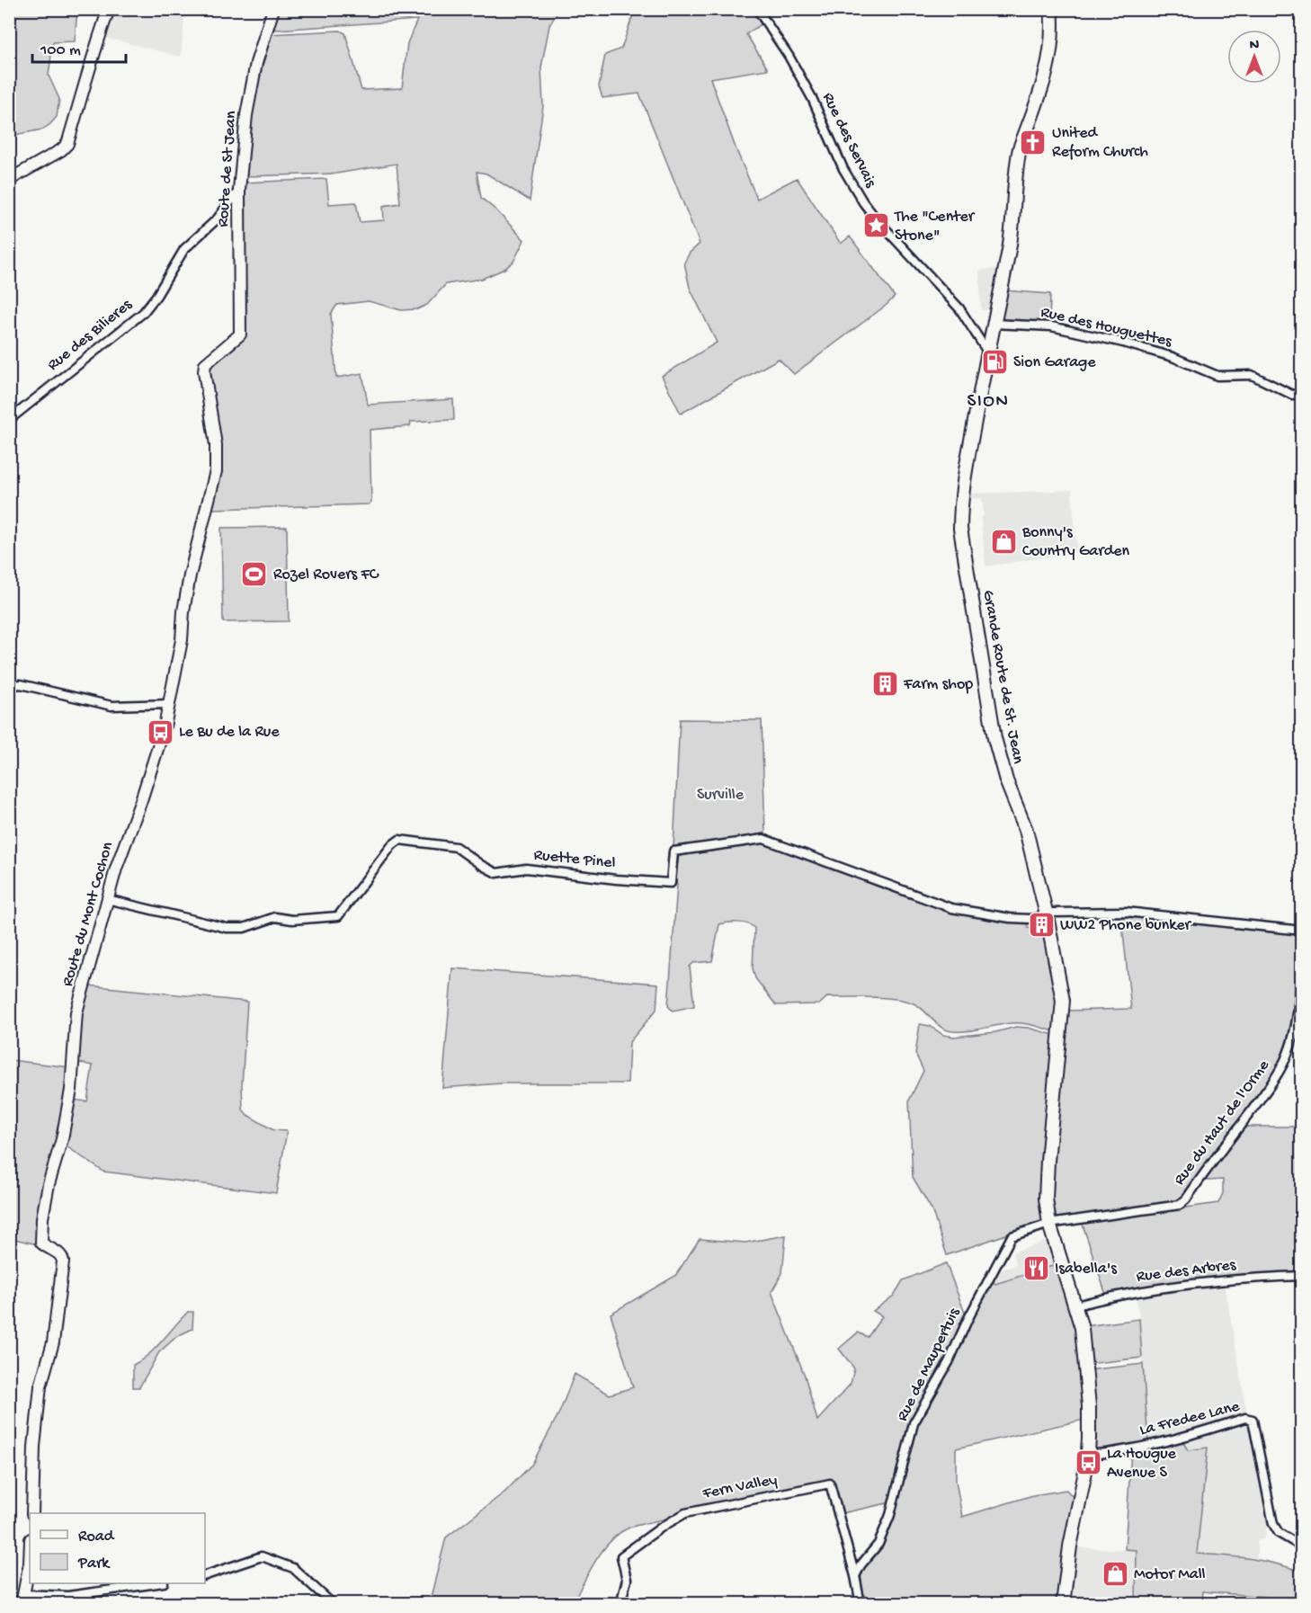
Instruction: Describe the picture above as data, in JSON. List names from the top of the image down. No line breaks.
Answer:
{"streets":{"main road":["Route de St Jean","Grande Route de St. Jean","Route du Mont Cochon"],"street":["Rue des Servais","Rue des Houguettes","Rue des Bilieres","Ruette Pinel","Rue du Haut de l'Orme","Rue des Arbres","Rue de Maupertuis","La Fredee Lane","Fern Valley"]},"crossings":[["Rue des Servais","Grande Route de St. Jean"],["Route de St Jean","Rue des Bilieres"],["Route de St Jean","Route du Mont Cochon"],["Rue des Houguettes","Grande Route de St. Jean"],["Grande Route de St. Jean","Ruette Pinel"],["Grande Route de St. Jean","Rue du Haut de l'Orme"],["Grande Route de St. Jean","Rue des Arbres"],["Grande Route de St. Jean","Rue de Maupertuis"],["Grande Route de St. Jean","La Fredee Lane"],["Ruette Pinel","Route du Mont Cochon"],["Rue du Haut de l'Orme","Rue de Maupertuis"],["Rue de Maupertuis","Fern Valley"]],"districts":["SION"],"parks":["Surville"],"places":{"church":["United Reform Church"],"place":["The \"Center Stone\""],"fuel station":["Sion Garage"],"shop":["Bonny's Country Garden","Motor Mall"],"sports":["Rozel Rovers FC"],"building":["Farm shop","WW2 Phone bunker"],"bus stop":["Le Bu de la Rue","La Hougue Avenue S"],"restaurant":["Isabella's"]},"legend":["Road","Park"],"scale_bar":"100 m","north":"top"}
